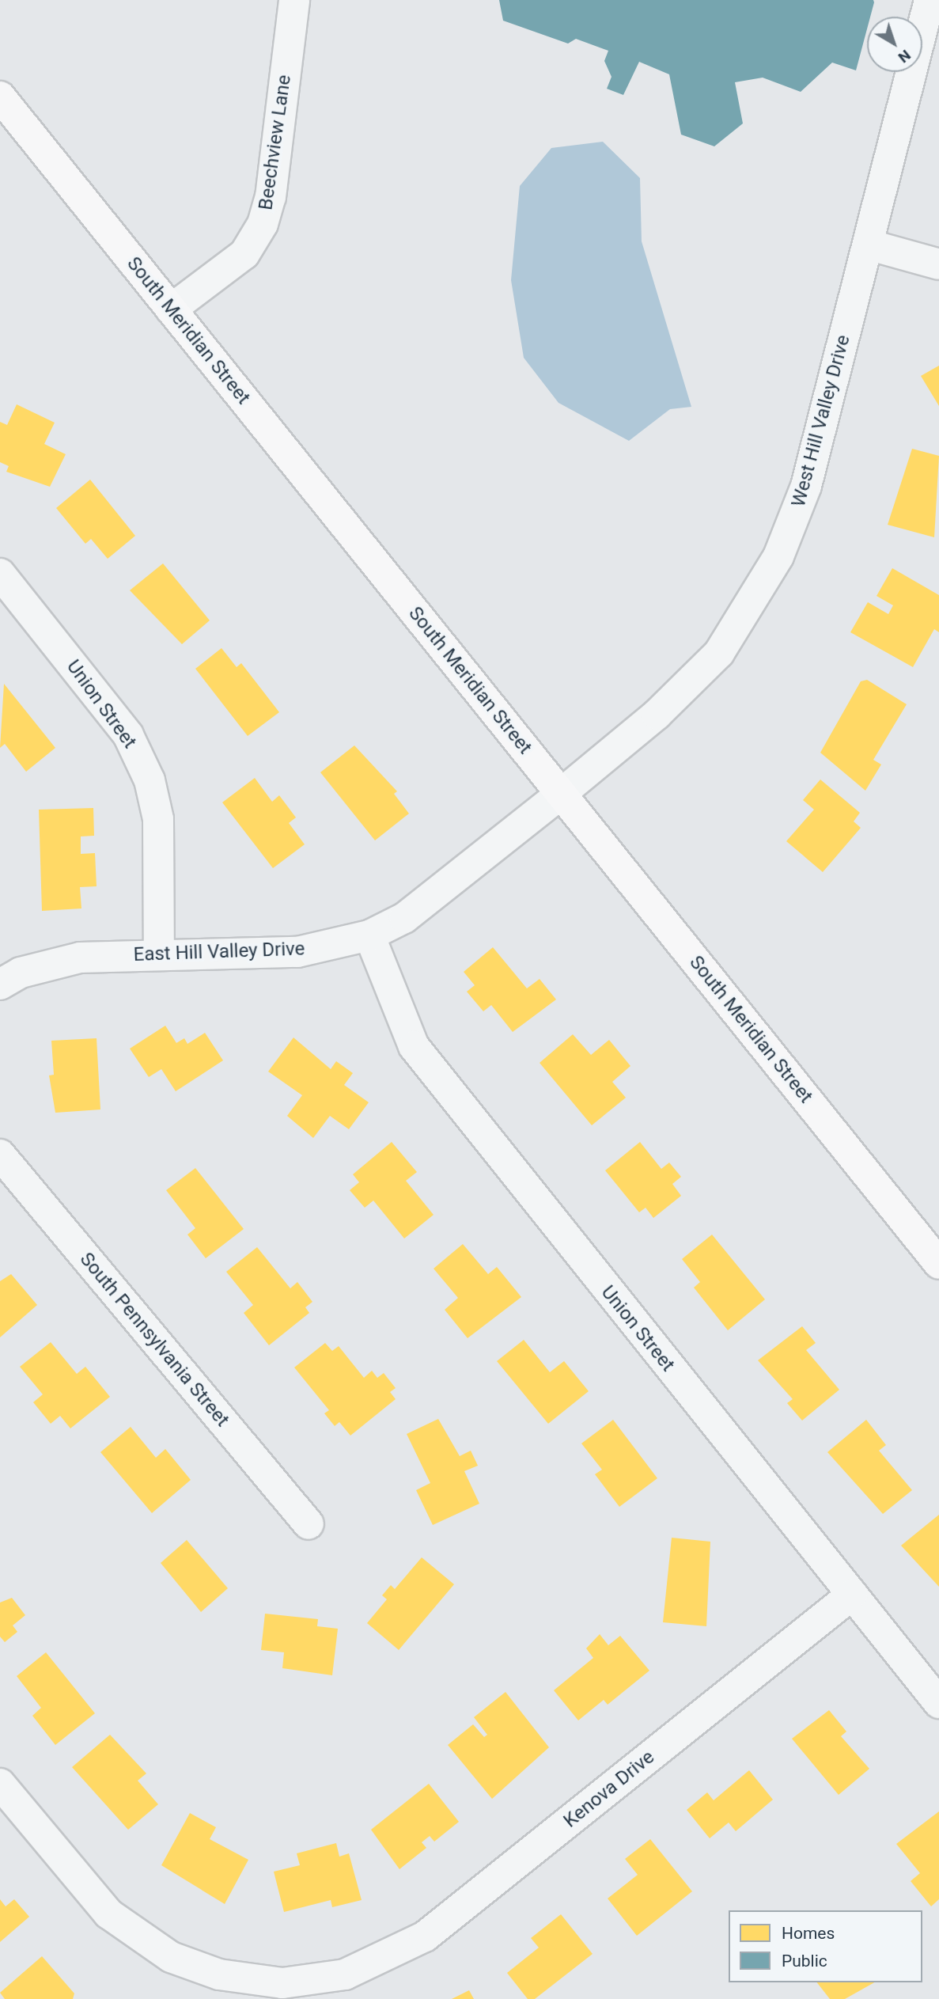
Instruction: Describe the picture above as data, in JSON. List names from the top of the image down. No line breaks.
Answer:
{"streets":{"main road":["South Meridian Street"],"street":["Beechview Lane","West Hill Valley Drive","Union Street","East Hill Valley Drive","South Pennsylvania Street","Kenova Drive"]},"crossings":[["Beechview Lane","South Meridian Street"],["South Meridian Street","West Hill Valley Drive"],["South Meridian Street","East Hill Valley Drive"],["West Hill Valley Drive","East Hill Valley Drive"],["Union Street","East Hill Valley Drive"],["Union Street","Kenova Drive"]],"legend":["Homes","Public"],"north":"bottom right"}
